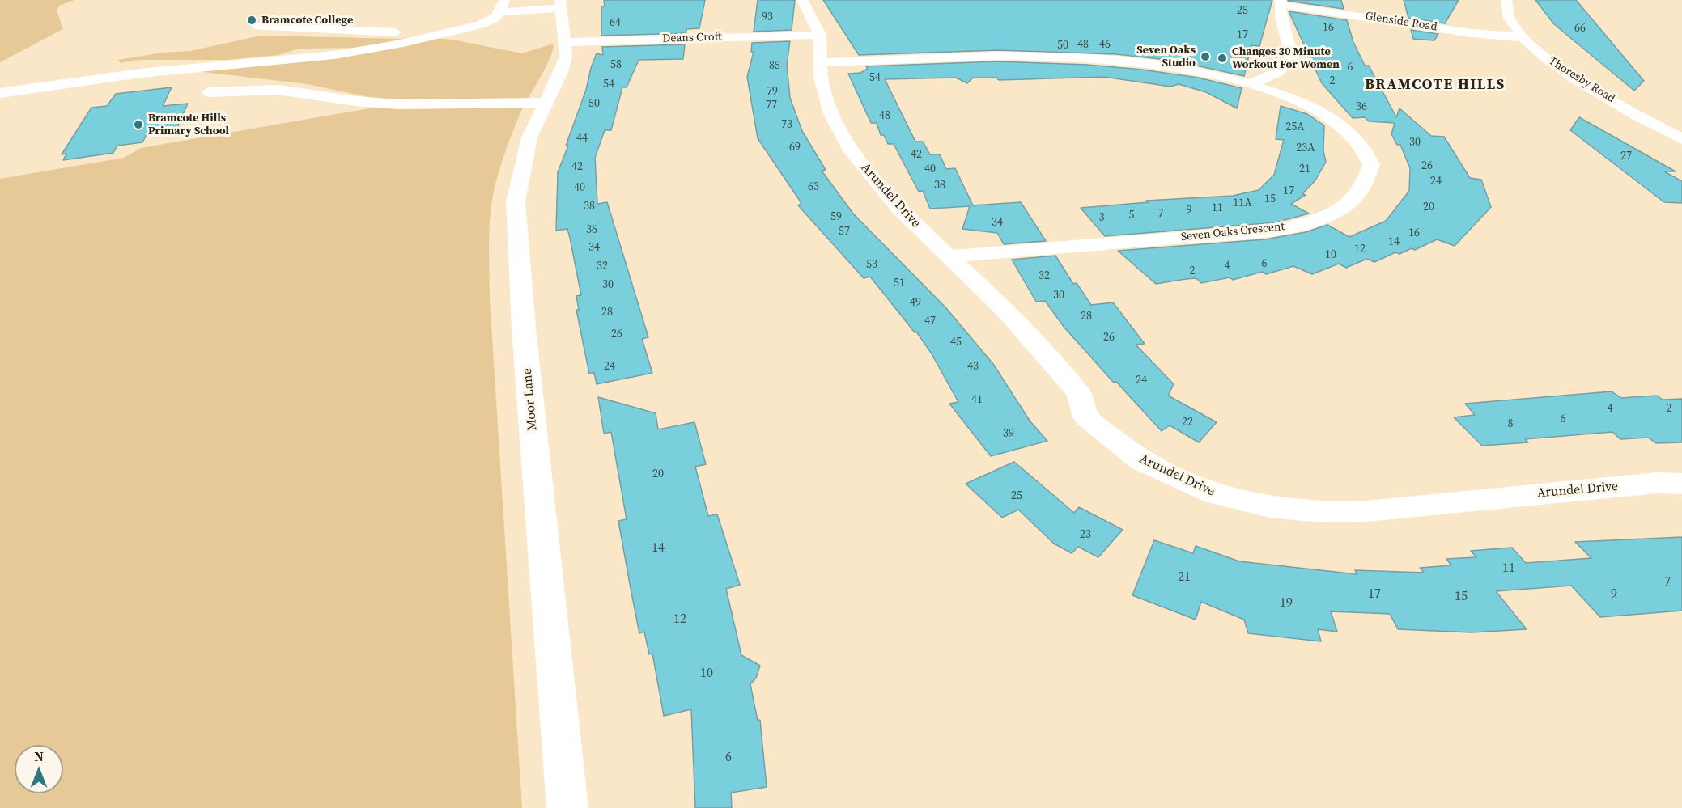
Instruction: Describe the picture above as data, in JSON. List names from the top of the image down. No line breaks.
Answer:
{"streets":{"street":["Glenside Road","Deans Croft","Thoresby Road","Arundel Drive","Seven Oaks Crescent","Moor Lane"]},"crossings":[["Glenside Road","Thoresby Road"],["Deans Croft","Arundel Drive"],["Deans Croft","Moor Lane"],["Arundel Drive","Seven Oaks Crescent"]],"districts":["BRAMCOTE HILLS"],"places":["Bramcote College","Seven Oaks Studio","Changes 30 Minute Workout For Women","Bramcote Hills Primary School"],"house_numbers":["25","93","64","16","66","17","48","46","50","58","85","6","54","2","54","79","50","77","36","48","73","25A","44","30","69","23A","42","27","26","42","40","21","24","38","63","40","17","15","11A","38","20","11","9","7","5","59","3","34","36","57","16","14","34","12","10","6","53","32","4","2","32","51","30","30","49","28","28","47","26","26","45","24","43","24","41","4","2","6","22","8","39","20","25","23","14","11","21","7","17","9","15","19","12","10","6"],"north":"top"}
